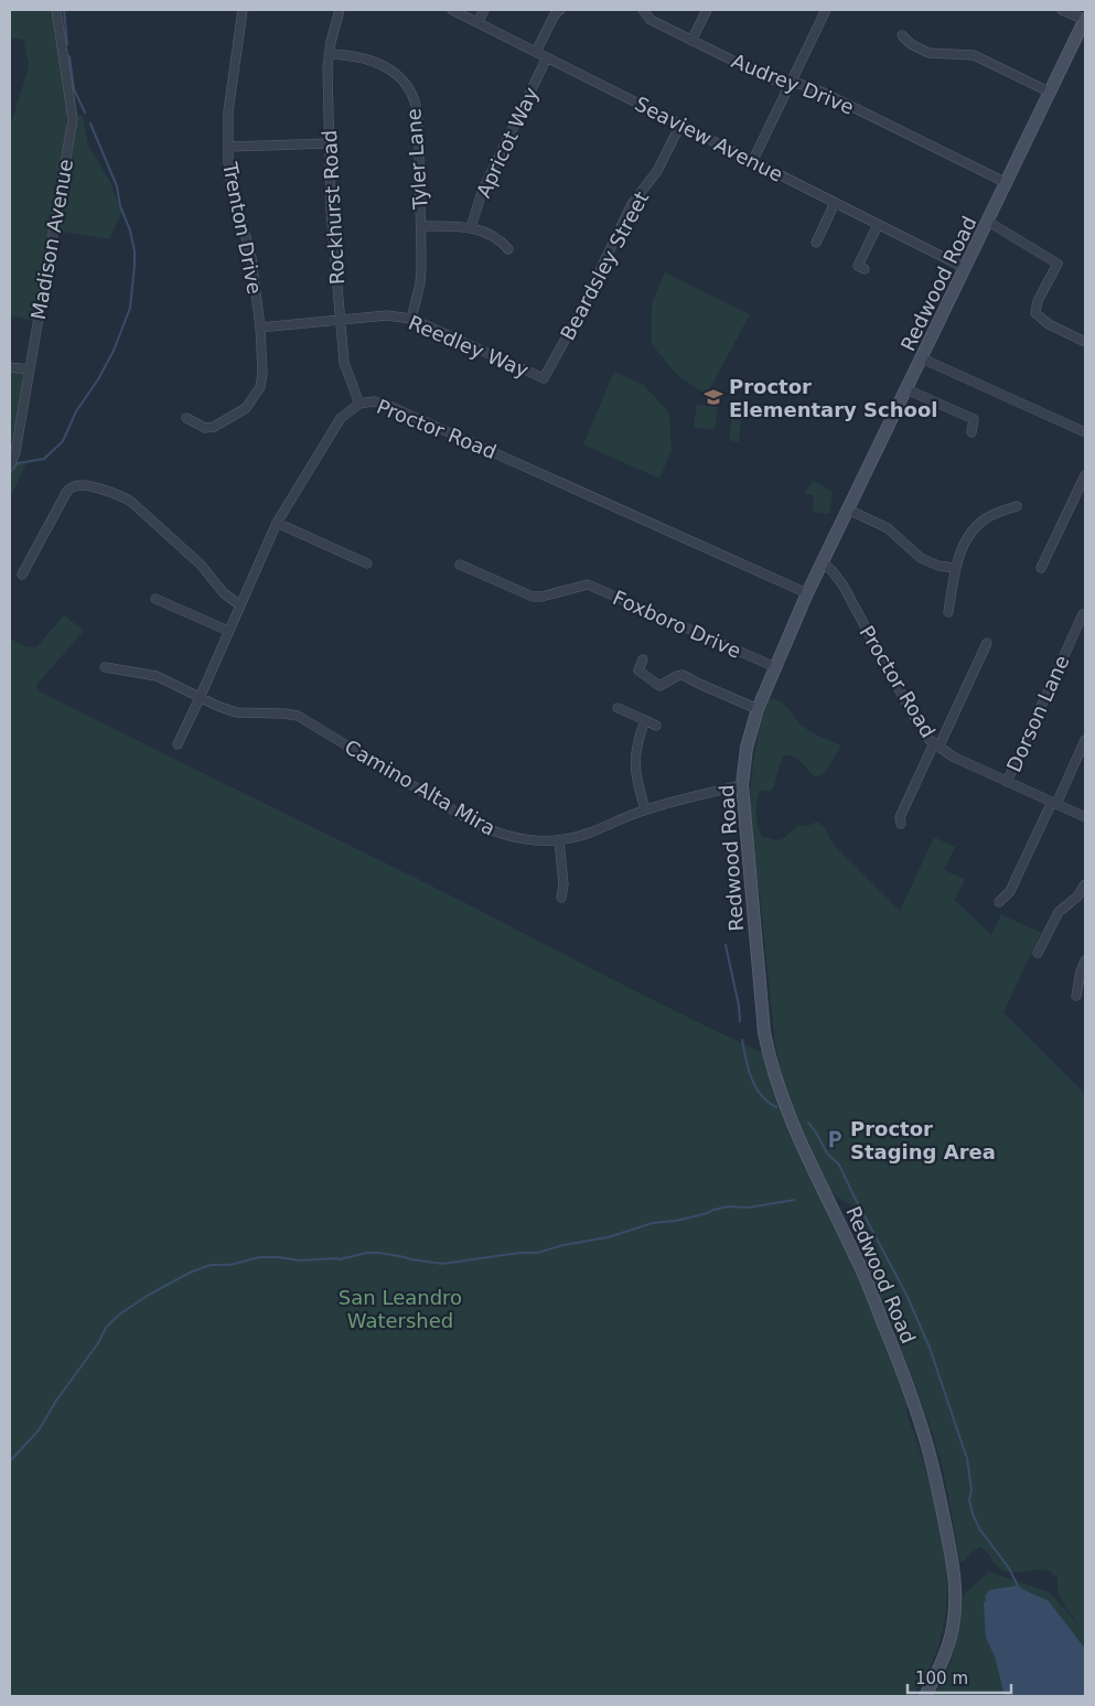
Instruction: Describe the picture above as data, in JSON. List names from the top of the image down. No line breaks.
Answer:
{"streets":{"main road":["Redwood Road"],"street":["Audrey Drive","Seaview Avenue","Apricot Way","Tyler Lane","Rockhurst Road","Trenton Drive","Madison Avenue","Beardsley Street","Reedley Way","Proctor Road","Foxboro Drive","Dorson Lane","Camino Alta Mira"]},"crossings":[["Audrey Drive","Redwood Road"],["Seaview Avenue","Apricot Way"],["Seaview Avenue","Beardsley Street"],["Seaview Avenue","Redwood Road"],["Tyler Lane","Rockhurst Road"],["Tyler Lane","Reedley Way"],["Rockhurst Road","Reedley Way"],["Rockhurst Road","Proctor Road"],["Trenton Drive","Reedley Way"],["Beardsley Street","Reedley Way"],["Redwood Road","Proctor Road"],["Redwood Road","Foxboro Drive"],["Redwood Road","Camino Alta Mira"],["Proctor Road","Dorson Lane"],["Proctor Road","Camino Alta Mira"]],"parks":["San Leandro Watershed"],"places":{"school or university":["Proctor Elementary School"],"parking":["Proctor Staging Area"]},"scale_bar":"100 m"}
